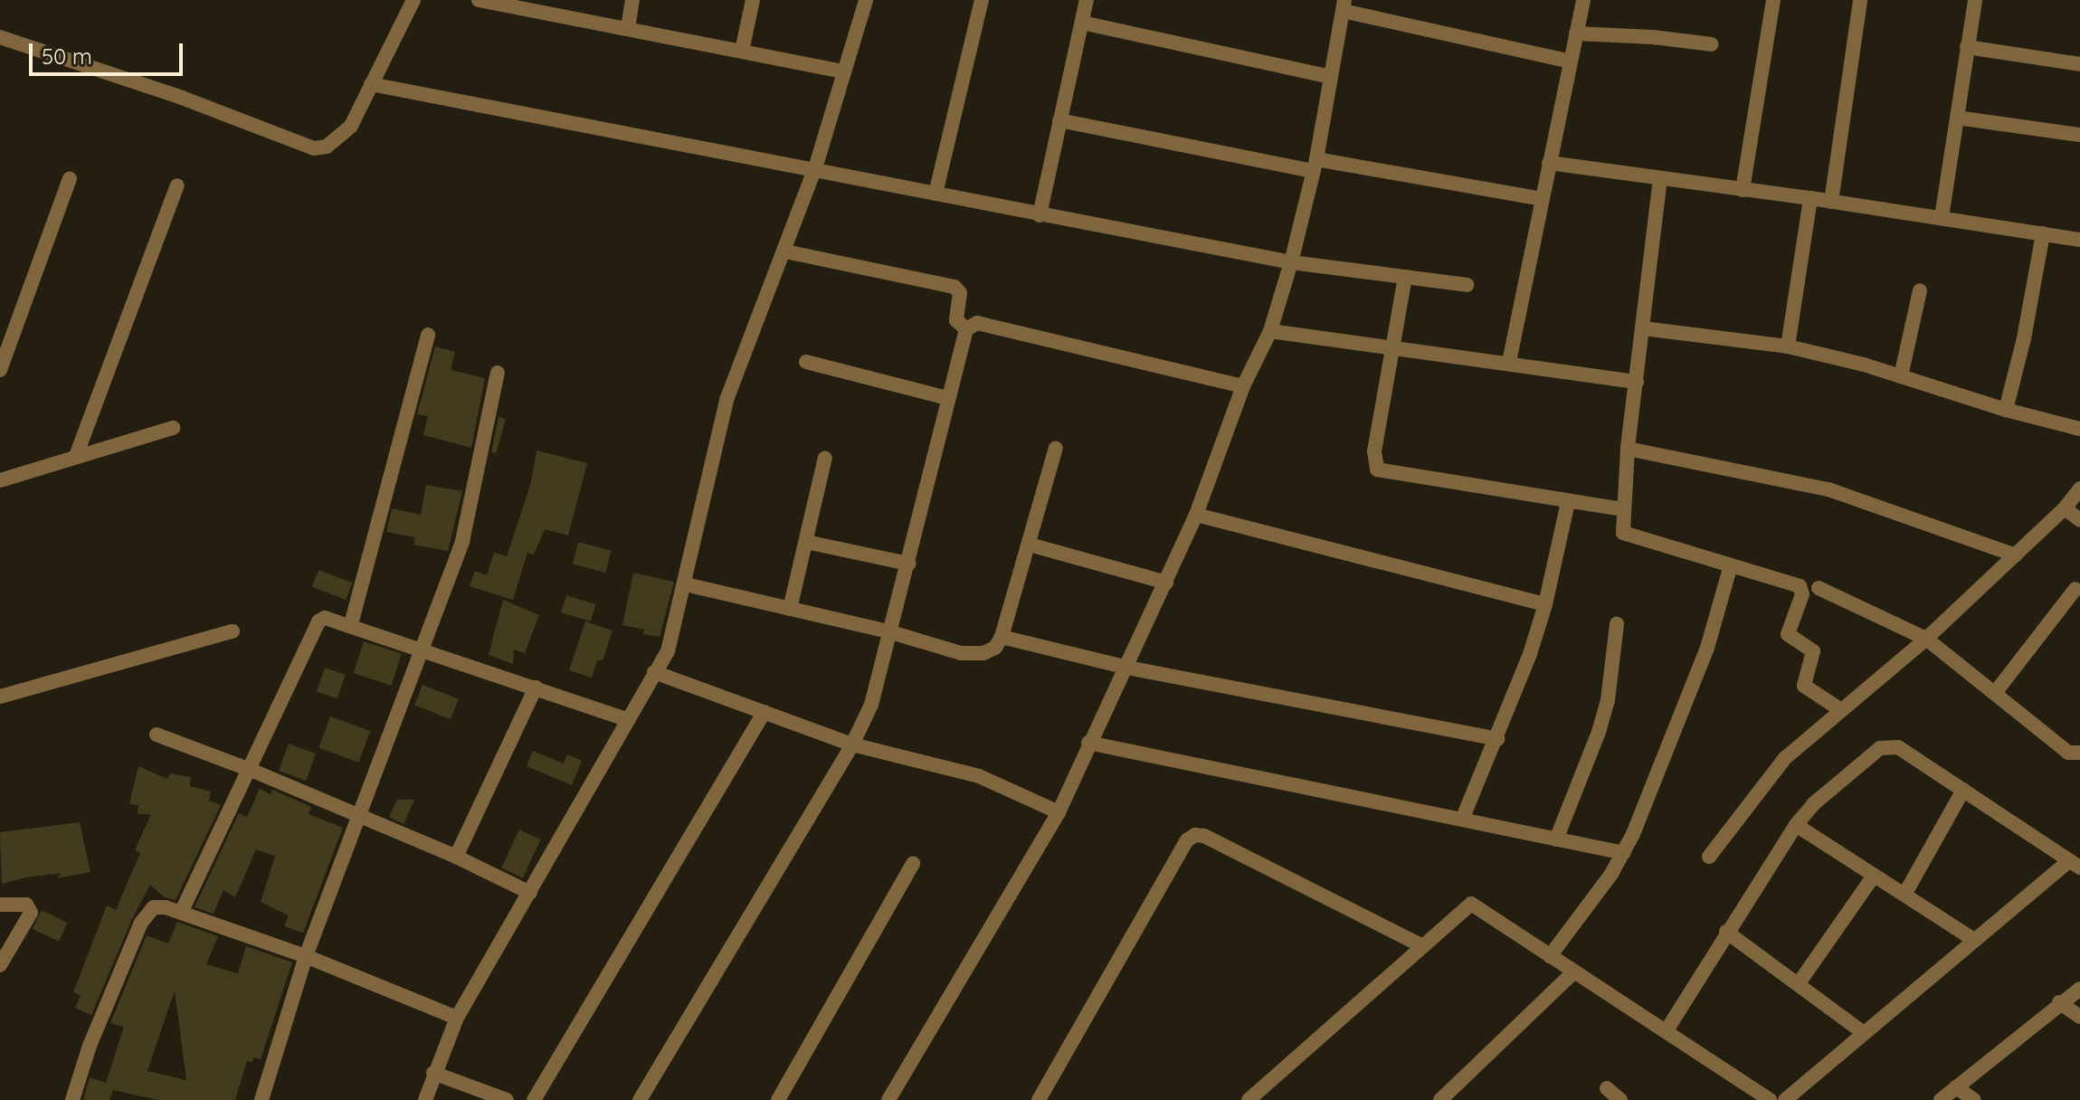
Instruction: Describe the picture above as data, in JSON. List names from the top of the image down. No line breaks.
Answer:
{"scale_bar":"50 m"}
